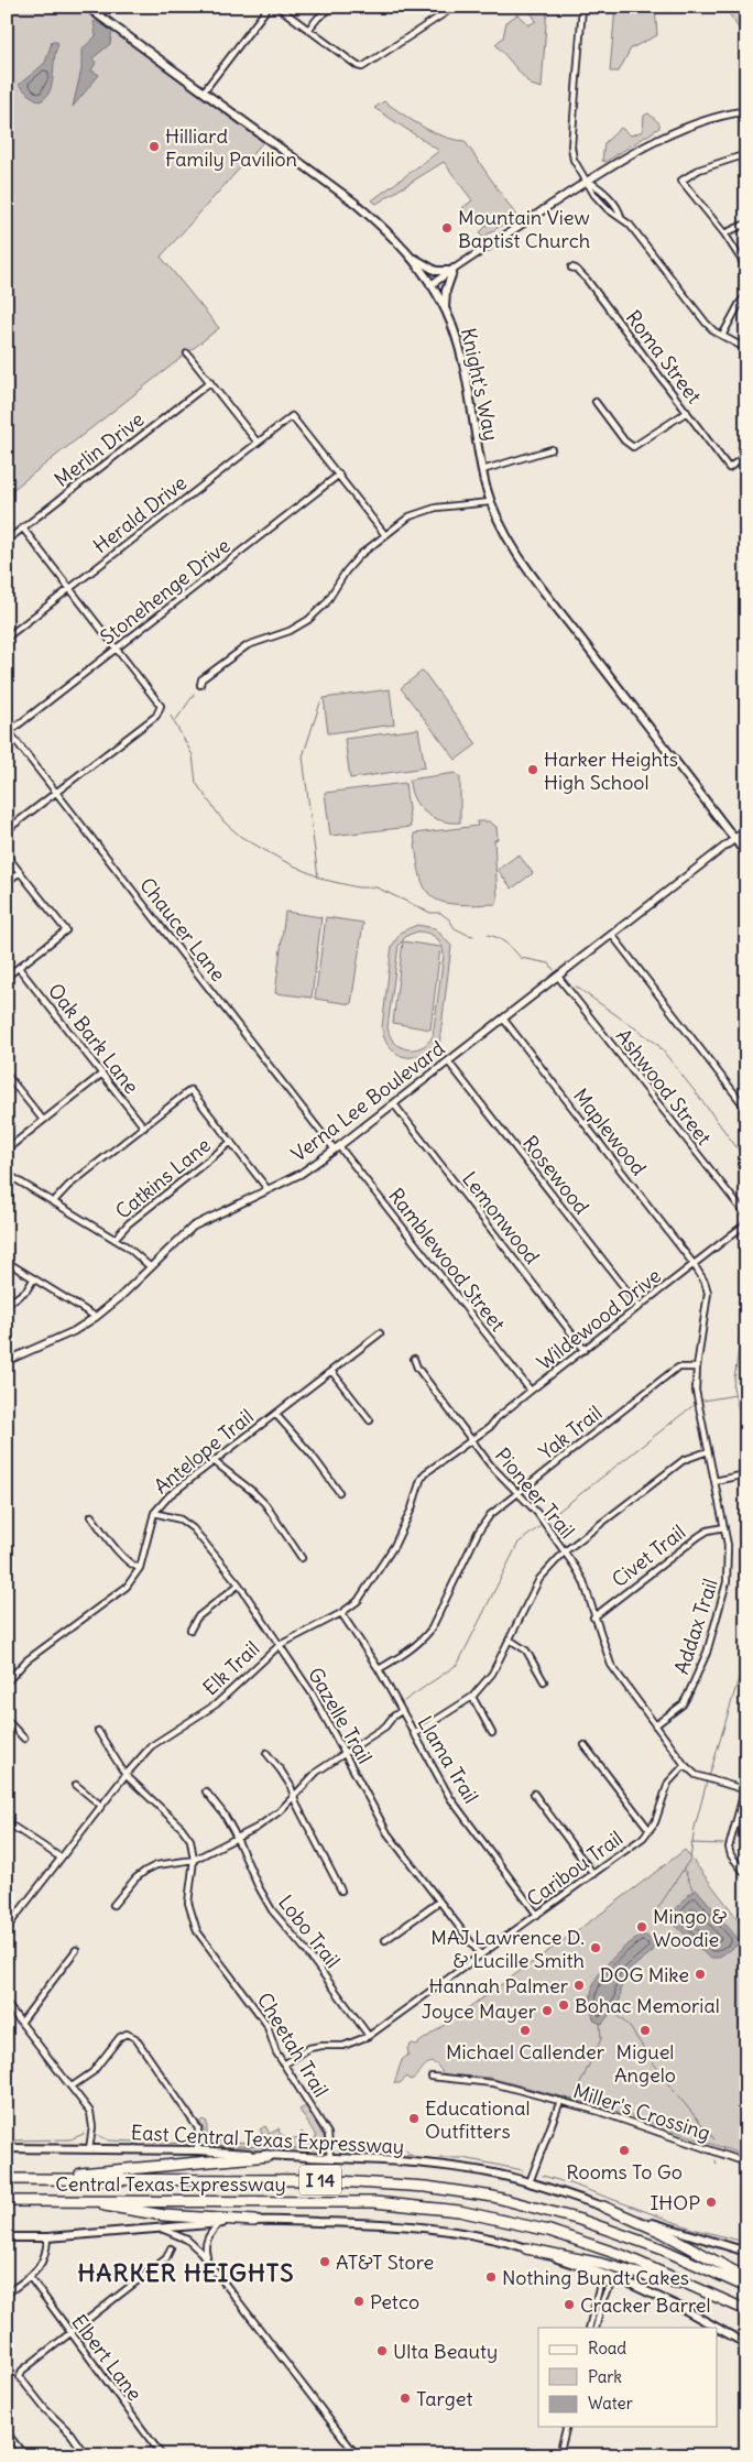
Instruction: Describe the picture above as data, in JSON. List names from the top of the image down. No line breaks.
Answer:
{"streets":{"highway":["I 14","Central Texas Expressway"],"main road":["Knight's Way","East Central Texas Expressway"],"street":["Roma Street","Merlin Drive","Herald Drive","Stonehenge Drive","Chaucer Lane","Oak Bark Lane","Ashwood Street","Verna Lee Boulevard","Maplewood","Rosewood","Catkins Lane","Lemonwood","Ramblewood Street","Wildewood Drive","Yak Trail","Antelope Trail","Pioneer Trail","Civet Trail","Addax Trail","Elk Trail","Gazelle Trail","Llama Trail","Caribou Trail","Lobo Trail","Cheetah Trail","Miller's Crossing","Elbert Lane"]},"crossings":[["Knight's Way","Verna Lee Boulevard"],["Herald Drive","Stonehenge Drive"],["Stonehenge Drive","Chaucer Lane"],["Chaucer Lane","Verna Lee Boulevard"],["Chaucer Lane","Ramblewood Street"],["Ashwood Street","Verna Lee Boulevard"],["Verna Lee Boulevard","Maplewood"],["Verna Lee Boulevard","Rosewood"],["Verna Lee Boulevard","Lemonwood"],["Verna Lee Boulevard","Ramblewood Street"],["Maplewood","Wildewood Drive"],["Maplewood","Addax Trail"],["Rosewood","Wildewood Drive"],["Lemonwood","Wildewood Drive"],["Ramblewood Street","Wildewood Drive"],["Wildewood Drive","Pioneer Trail"],["Wildewood Drive","Addax Trail"],["Wildewood Drive","Elk Trail"],["Yak Trail","Pioneer Trail"],["Yak Trail","Addax Trail"],["Yak Trail","Llama Trail"],["Antelope Trail","Gazelle Trail"],["Pioneer Trail","Civet Trail"],["Pioneer Trail","Addax Trail"],["Pioneer Trail","Elk Trail"],["Pioneer Trail","Caribou Trail"],["Civet Trail","Addax Trail"],["Elk Trail","Gazelle Trail"],["Elk Trail","Llama Trail"],["Elk Trail","Cheetah Trail"],["Gazelle Trail","Caribou Trail"],["Llama Trail","Caribou Trail"],["Caribou Trail","Lobo Trail"],["Caribou Trail","Cheetah Trail"],["Cheetah Trail","East Central Texas Expressway"]],"districts":["HARKER HEIGHTS"],"places":["Hilliard Family Pavilion","Mountain View Baptist Church","Harker Heights High School","Mingo & Woodie","MAJ Lawrence D. & Lucille Smith","DOG Mike","Hannah Palmer","Bohac Memorial","Joyce Mayer","Michael Callender","Miguel Angelo","Educational Outfitters","Rooms To Go","IHOP","AT&T Store","Nothing Bundt Cakes","Petco","Cracker Barrel","Ulta Beauty","Target"],"legend":["Road","Park","Water"]}
